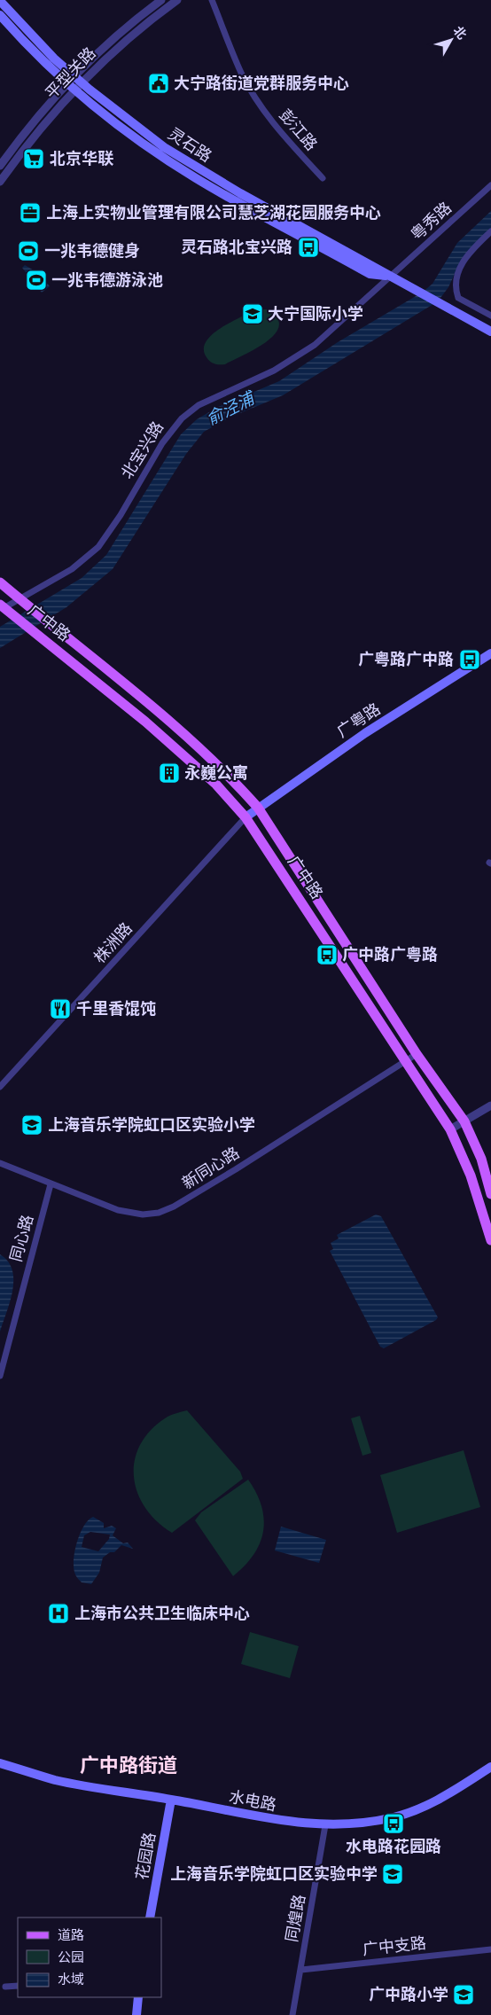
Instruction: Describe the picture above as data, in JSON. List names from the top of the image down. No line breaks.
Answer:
{"streets":{"main road":["灵石路","广中路","广粤路","水电路","花园路"],"street":["平型关路","彭江路","粤秀路","北宝兴路","株洲路","新同心路","同心路","同煌路","广中支路"]},"crossings":[["平型关路","灵石路"],["灵石路","粤秀路"],["灵石路","北宝兴路"],["粤秀路","北宝兴路"],["北宝兴路","广中路"],["广中路","广粤路"],["广中路","株洲路"],["广中路","新同心路"],["广粤路","株洲路"],["新同心路","同心路"],["水电路","花园路"],["水电路","同煌路"],["同煌路","广中支路"]],"districts":["广中路街道"],"water":["俞泾浦"],"places":{"public building":["大宁路街道党群服务中心"],"supermarket":["北京华联"],"office":["上海上实物业管理有限公司慧芝湖花园服务中心"],"bus stop":["灵石路北宝兴路","广粤路广中路","广中路广粤路","水电路花园路"],"sports":["一兆韦德健身","一兆韦德游泳池"],"school or university":["大宁国际小学","上海音乐学院虹口区实验小学","上海音乐学院虹口区实验中学","广中路小学"],"building":["永巍公寓"],"restaurant":["千里香馄饨"],"hospital":["上海市公共卫生临床中心"]},"legend":["道路","公园","水域"],"north":"top right"}
